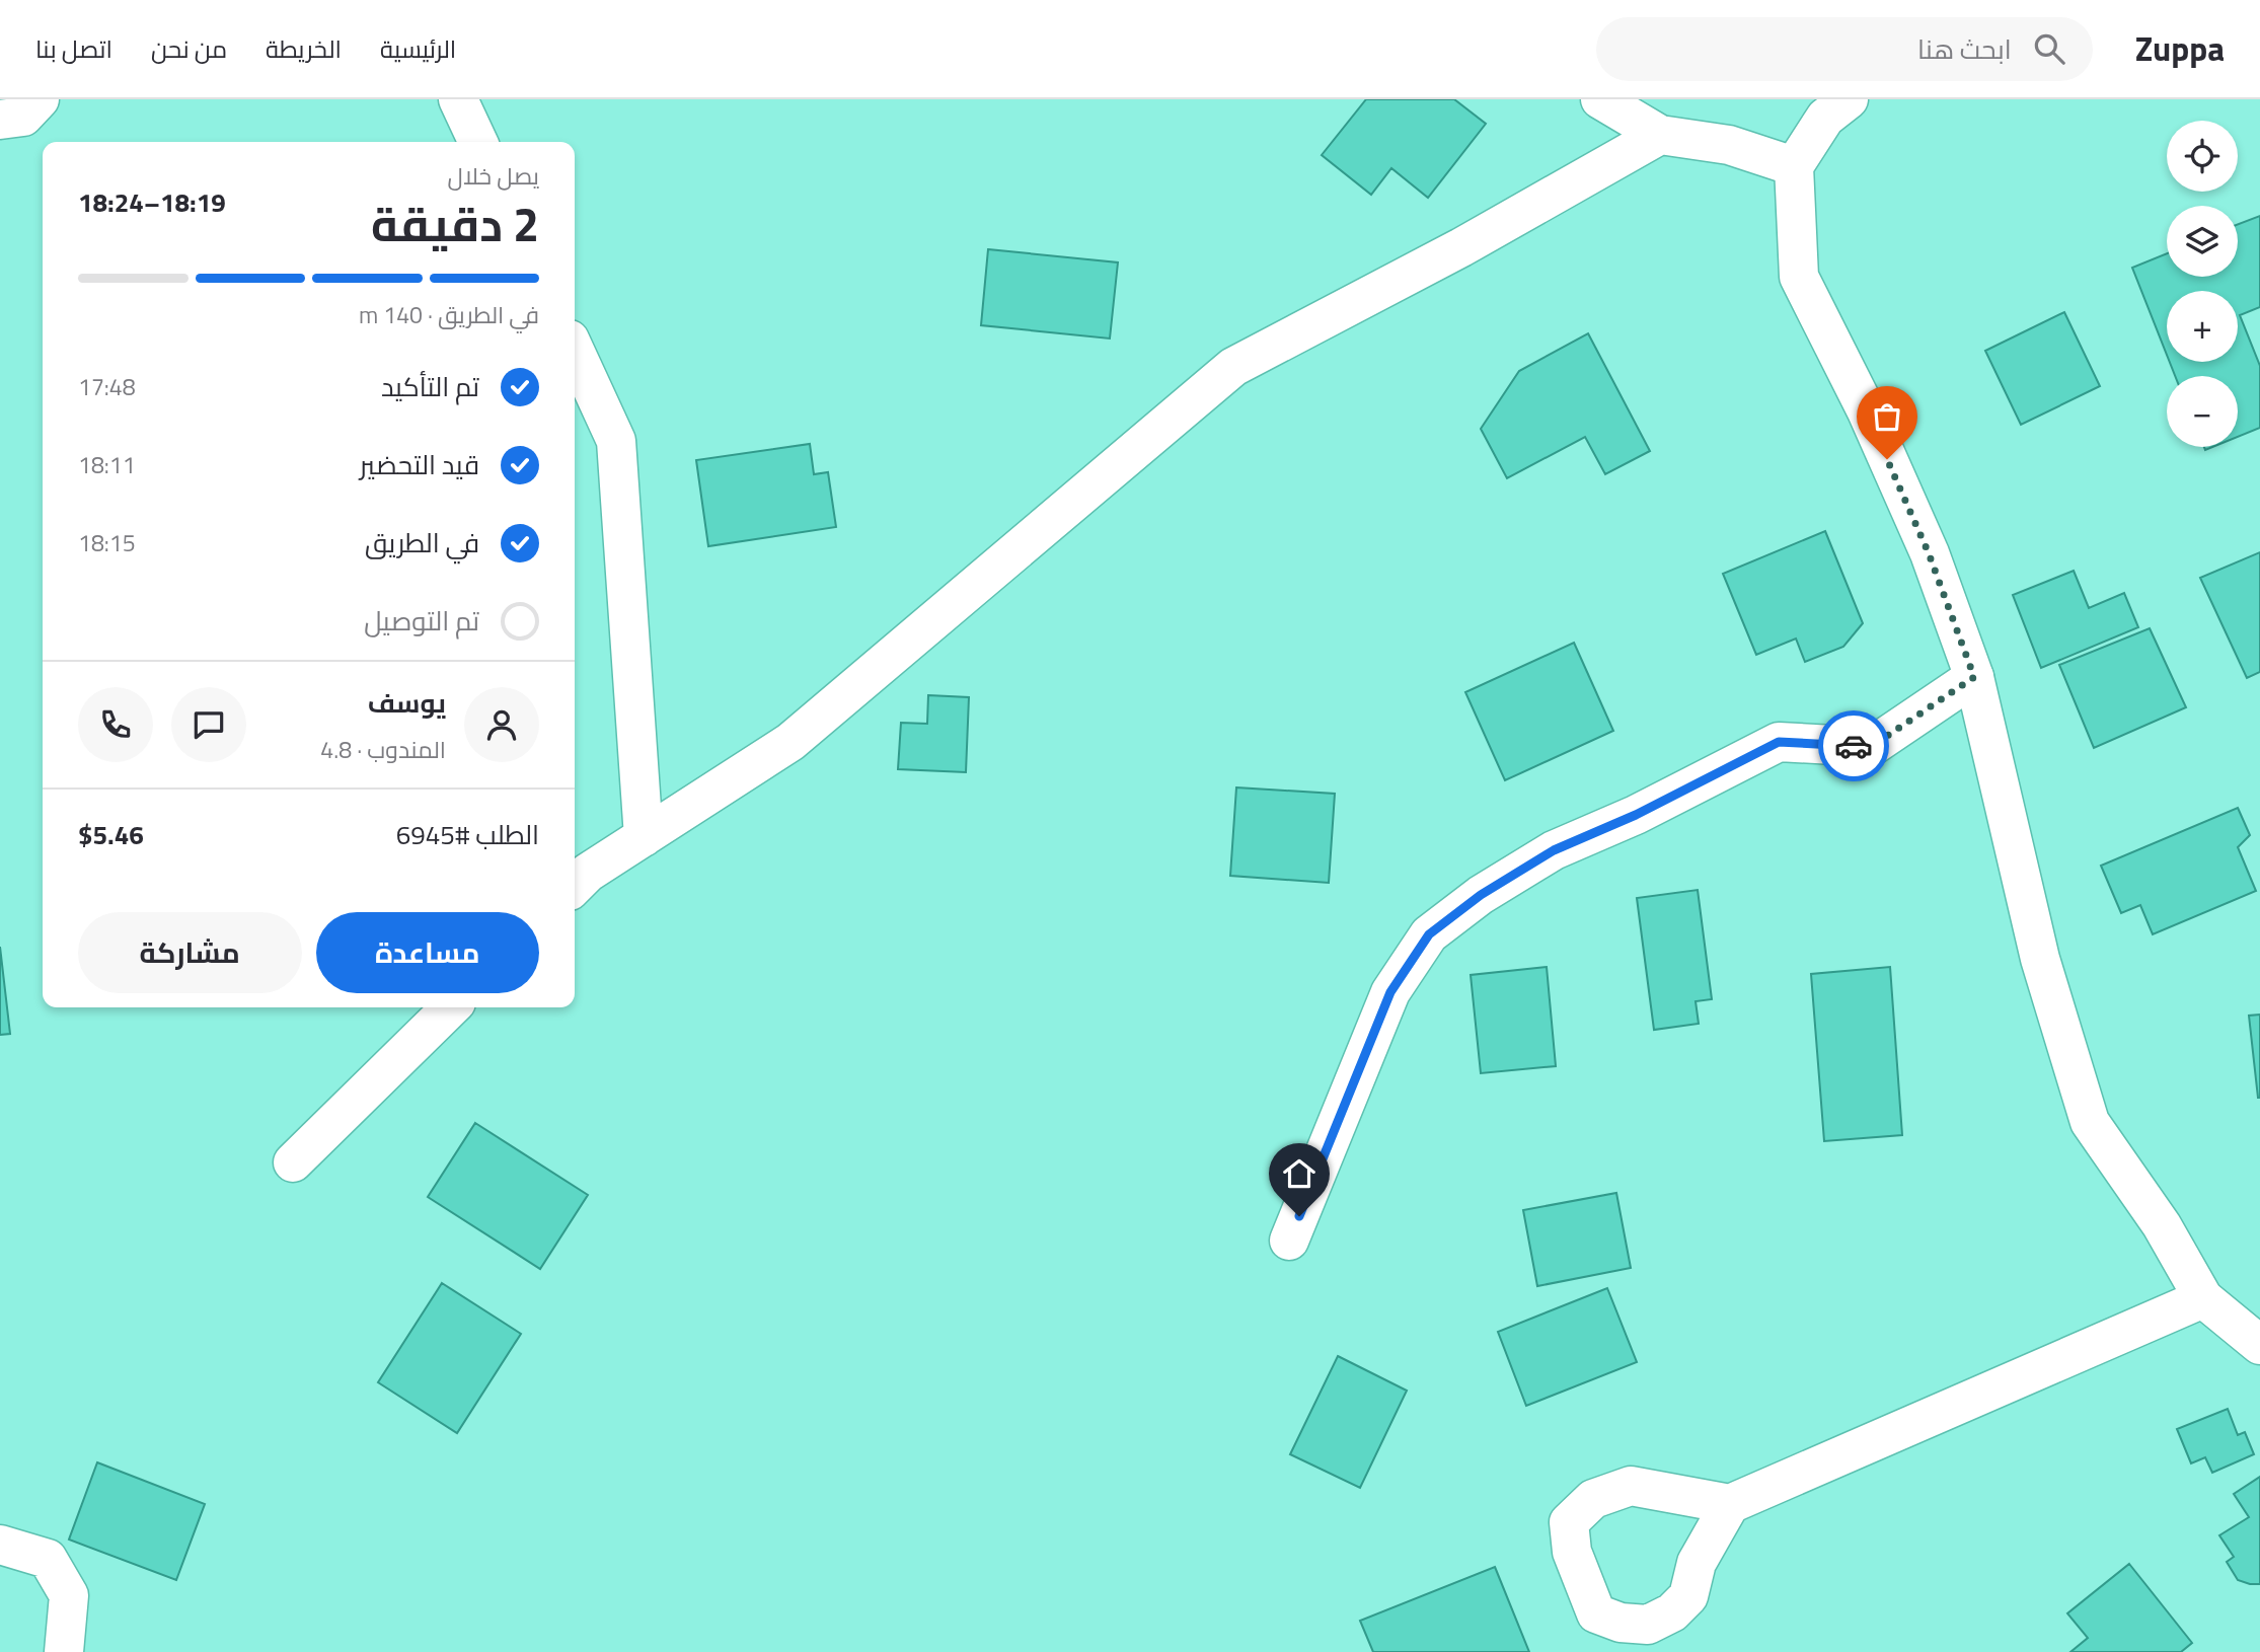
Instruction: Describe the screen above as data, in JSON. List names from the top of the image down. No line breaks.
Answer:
{"page":{"header":"Zuppa","search":"ابحث هنا","nav":["الرئيسية","الخريطة","من نحن","اتصل بنا"],"map_buttons":["+","−"],"heading":["2 دقيقة","يصل خلال","18:19–18:24"],"panel":["يوسف","المندوب · 4.8","الطلب #6945","$5.46"],"bar":"في الطريق · 140 m","list":[["تم التأكيد","17:48"],["قيد التحضير","18:11"],["في الطريق","18:15"],"تم التوصيل"],"buttons":["مساعدة","مشاركة"]}}
